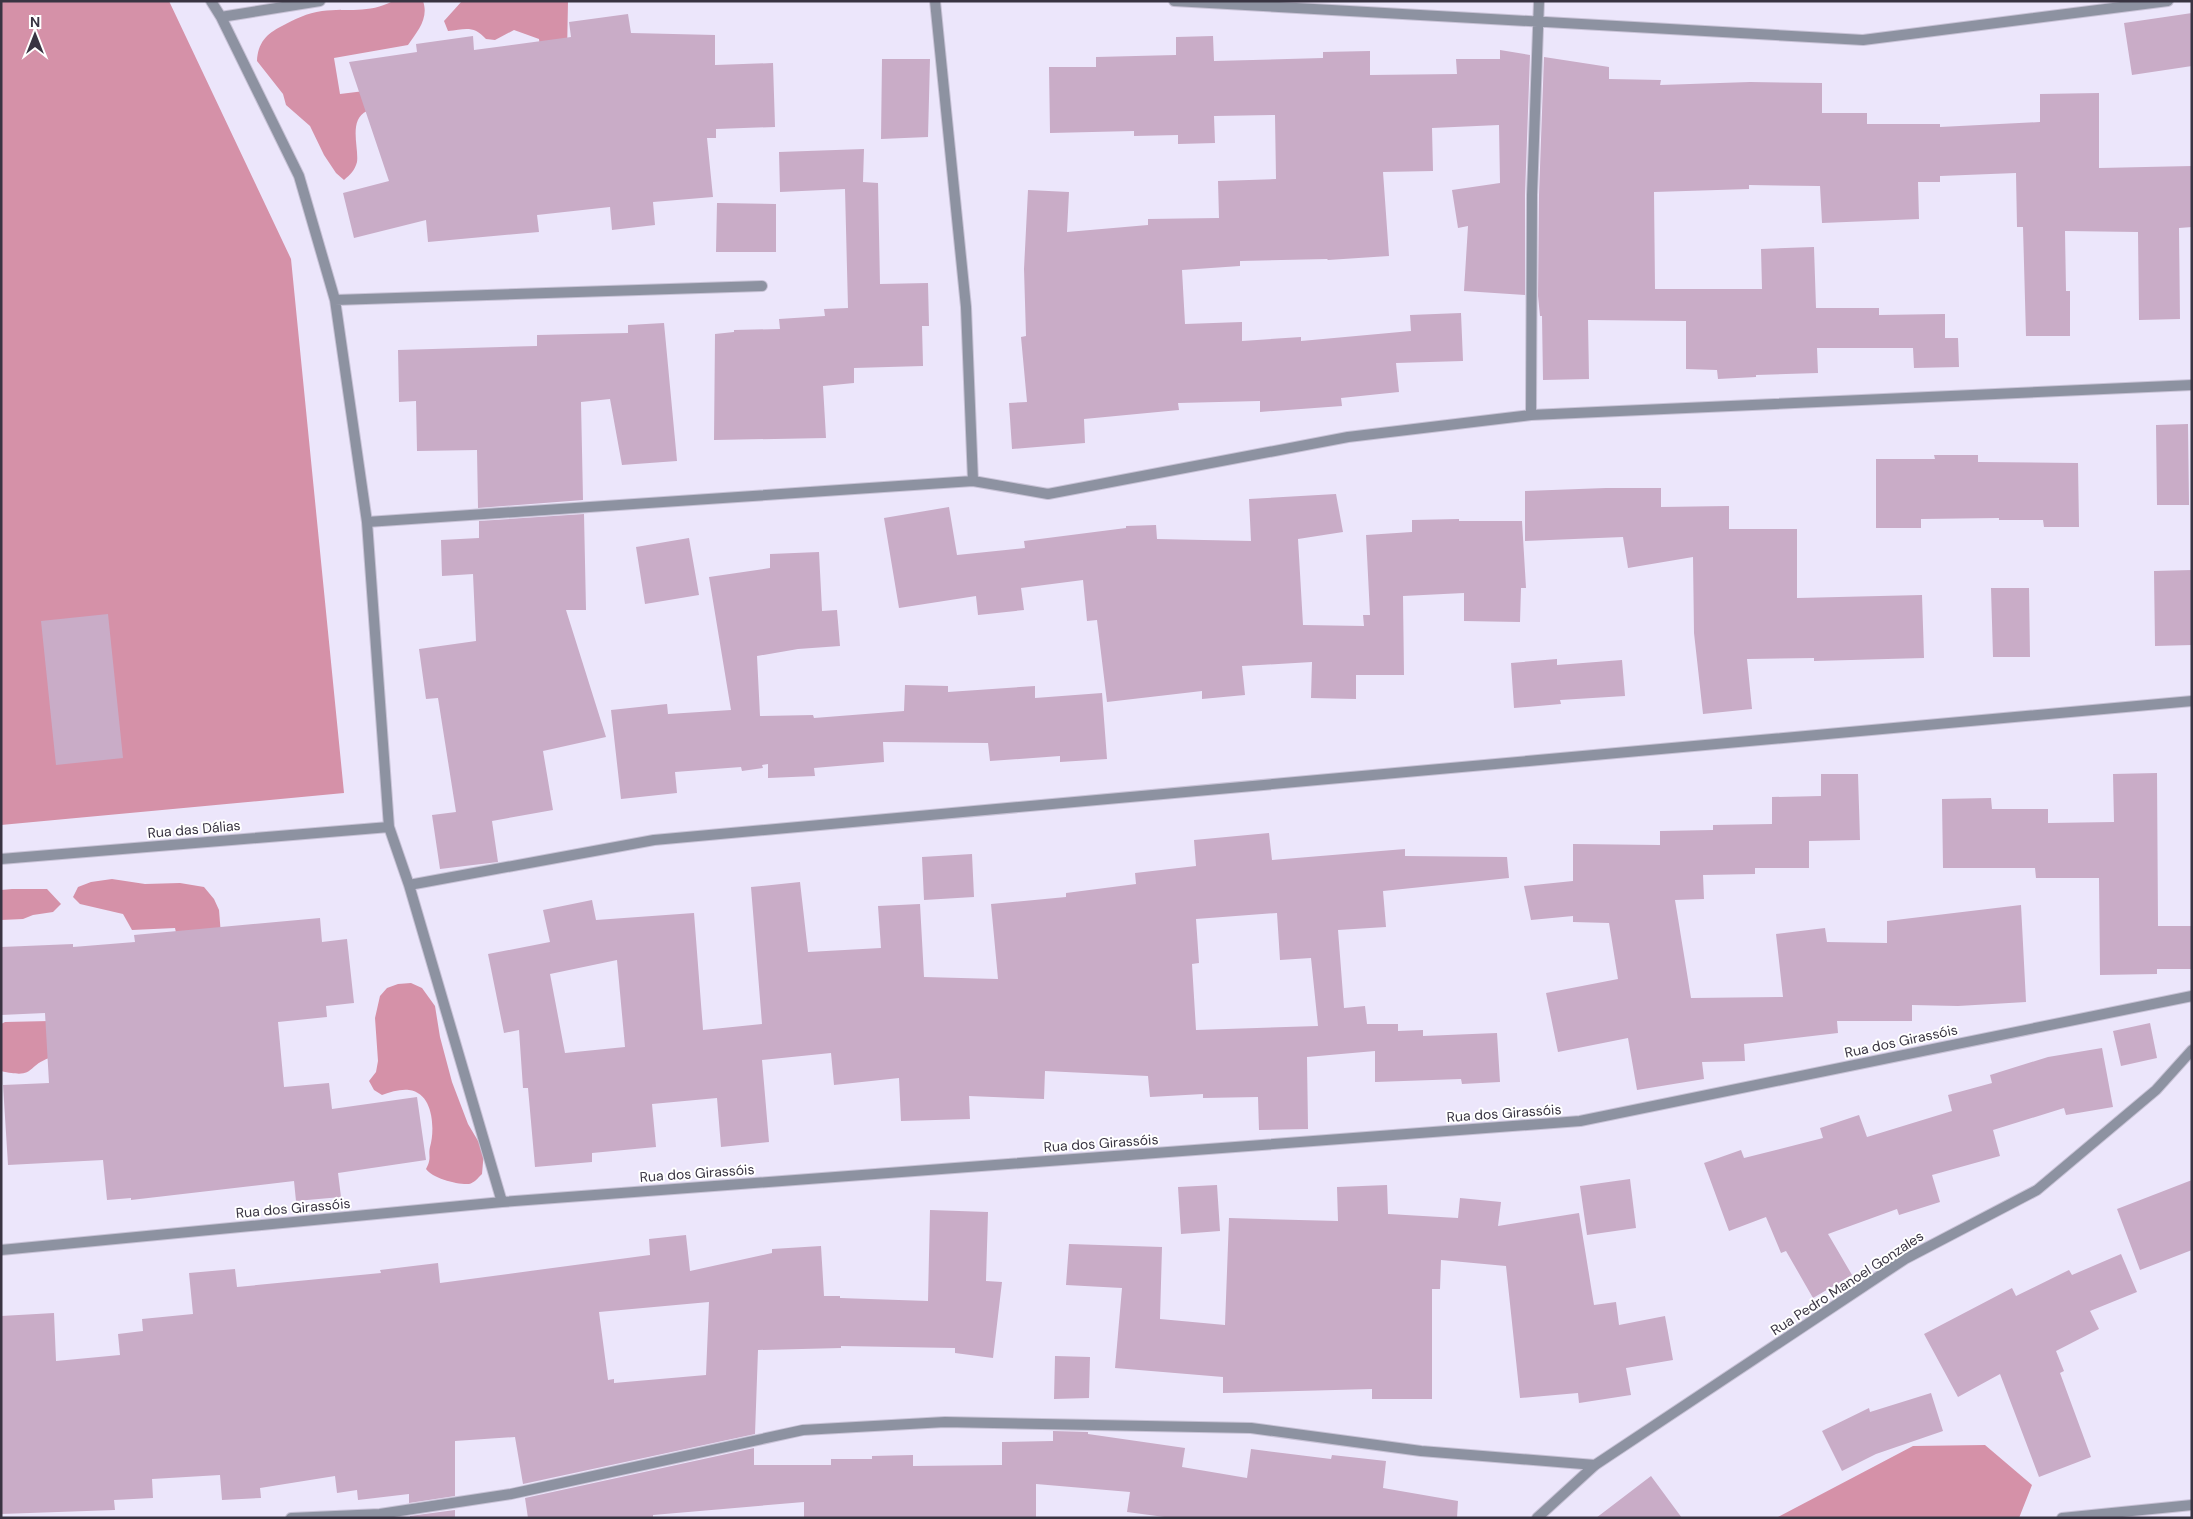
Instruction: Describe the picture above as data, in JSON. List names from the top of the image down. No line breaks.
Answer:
{"streets":{"street":["Rua das Dálias","Rua dos Girassóis","Rua Pedro Manoel Gonzales"]},"north":"top"}
